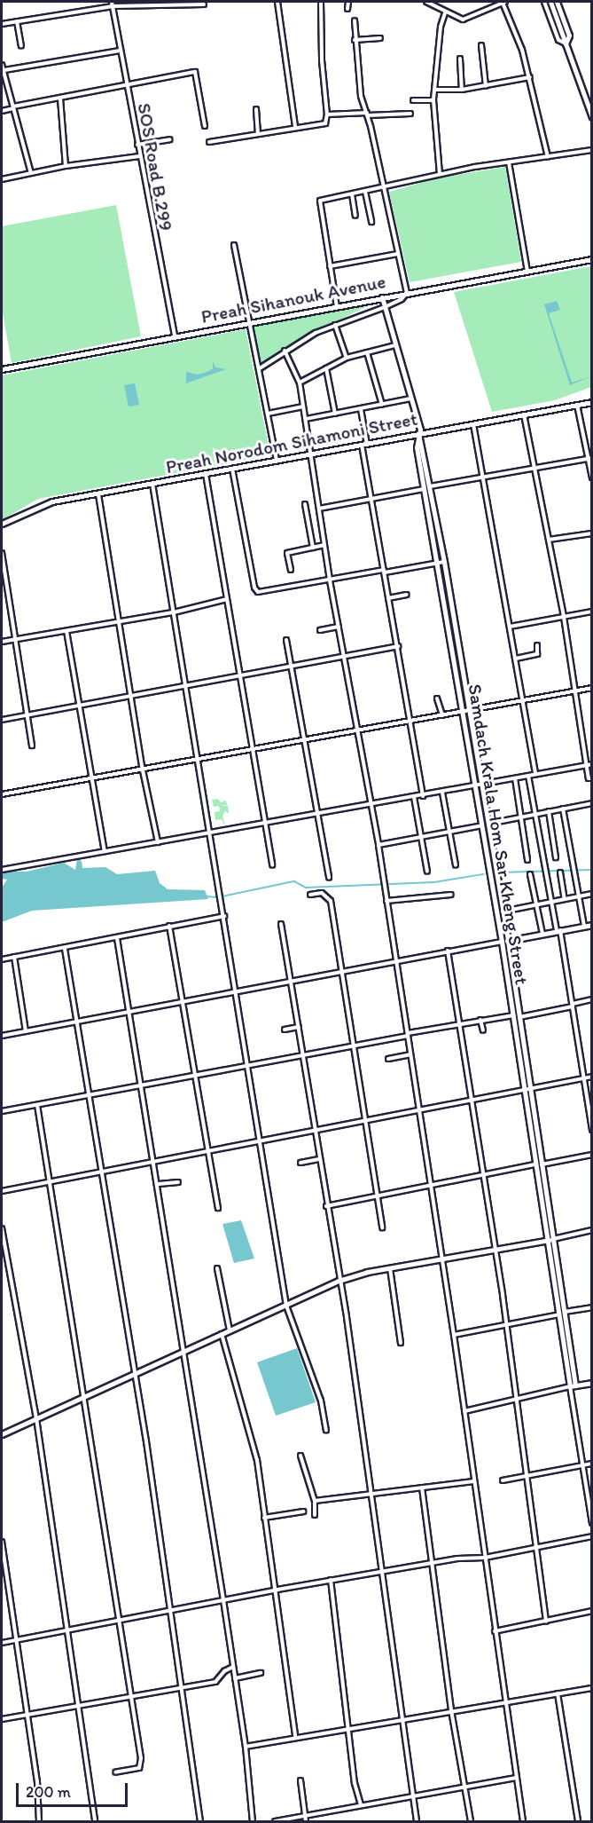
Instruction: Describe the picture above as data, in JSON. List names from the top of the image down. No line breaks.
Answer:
{"streets":{"street":["SOS Road B.299","Preah Sihanouk Avenue","Preah Norodom Sihamoni Street","Samdach Krala Hom Sar Kheng Street"]},"crossings":[["SOS Road B.299","Preah Sihanouk Avenue"],["Preah Sihanouk Avenue","Samdach Krala Hom Sar Kheng Street"],["Preah Norodom Sihamoni Street","Samdach Krala Hom Sar Kheng Street"]],"scale_bar":"200 m"}
